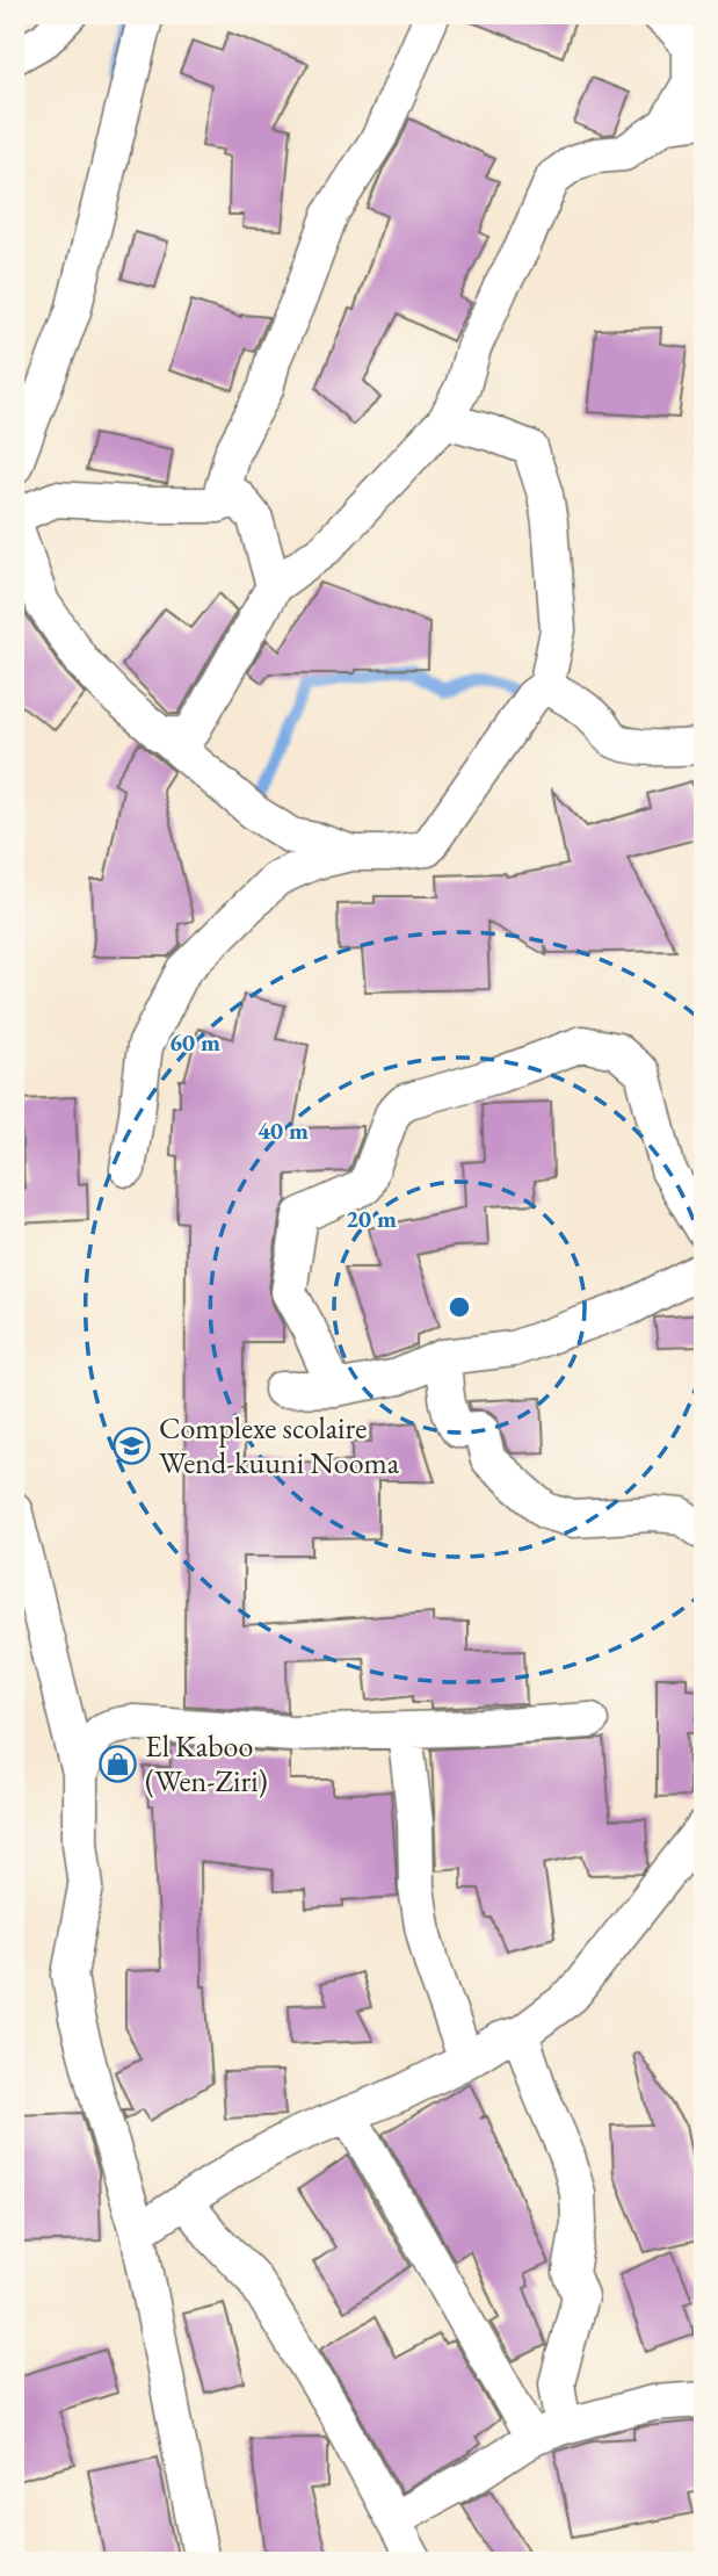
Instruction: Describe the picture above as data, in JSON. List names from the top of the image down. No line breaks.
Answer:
{"places":{"school or university":["Complexe scolaire Wend-kuuni Nooma"],"shop":["El Kaboo (Wen-Ziri)"]},"rings":["60 m","40 m","20 m"]}
